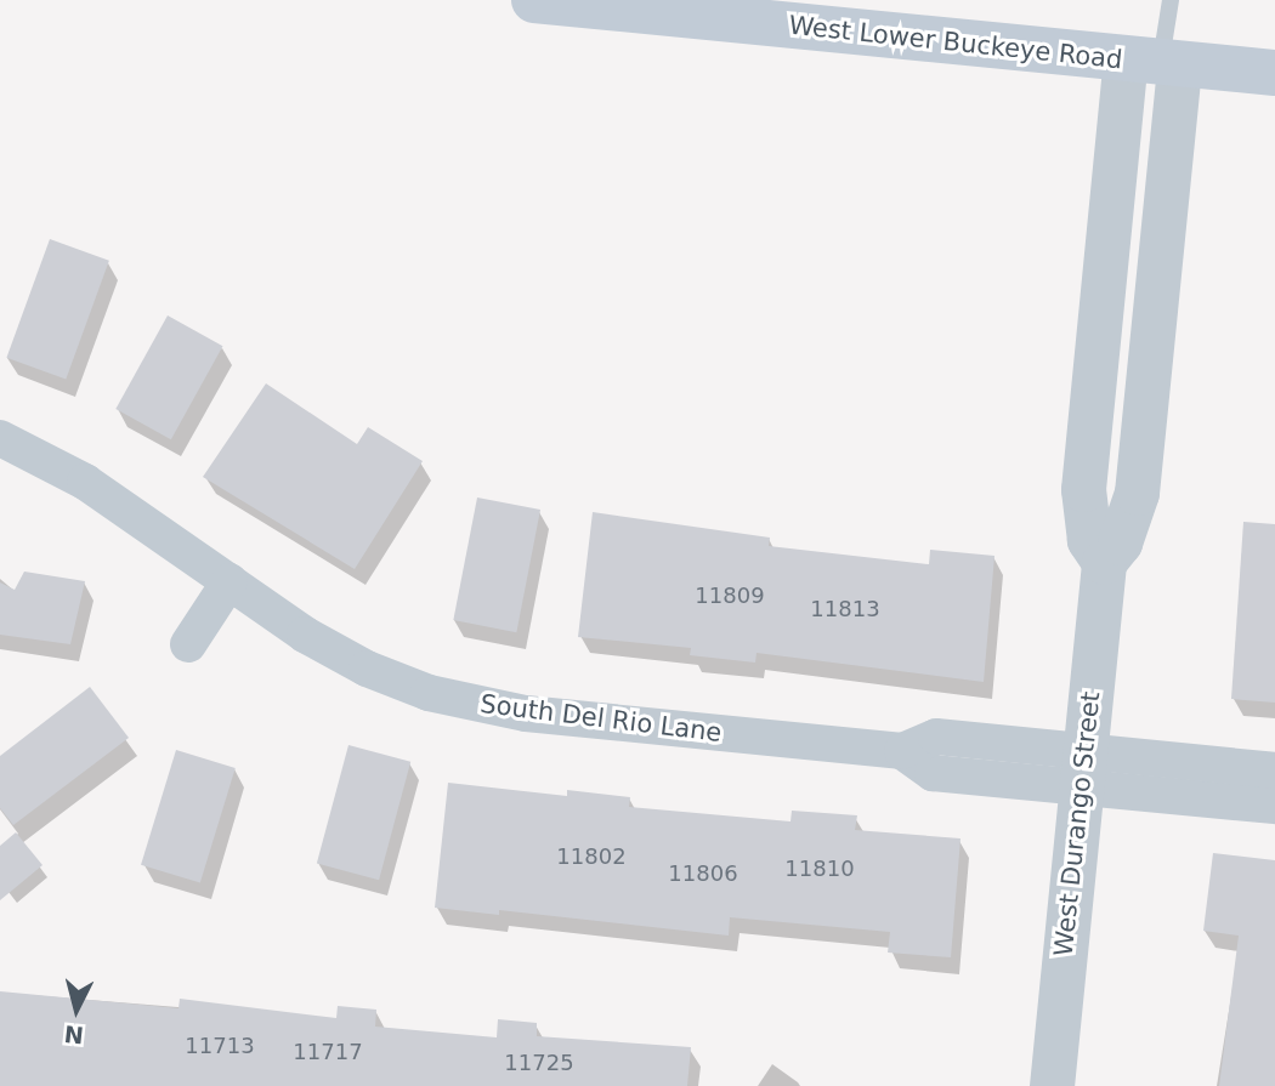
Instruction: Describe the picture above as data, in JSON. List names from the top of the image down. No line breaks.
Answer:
{"streets":{"main road":["West Lower Buckeye Road"],"street":["South Del Rio Lane","West Durango Street"]},"crossings":[["West Lower Buckeye Road","West Durango Street"],["South Del Rio Lane","West Durango Street"]],"house_numbers":["11809","11813","11802","11810","11806","11713","11717","11725"],"north":"bottom"}
